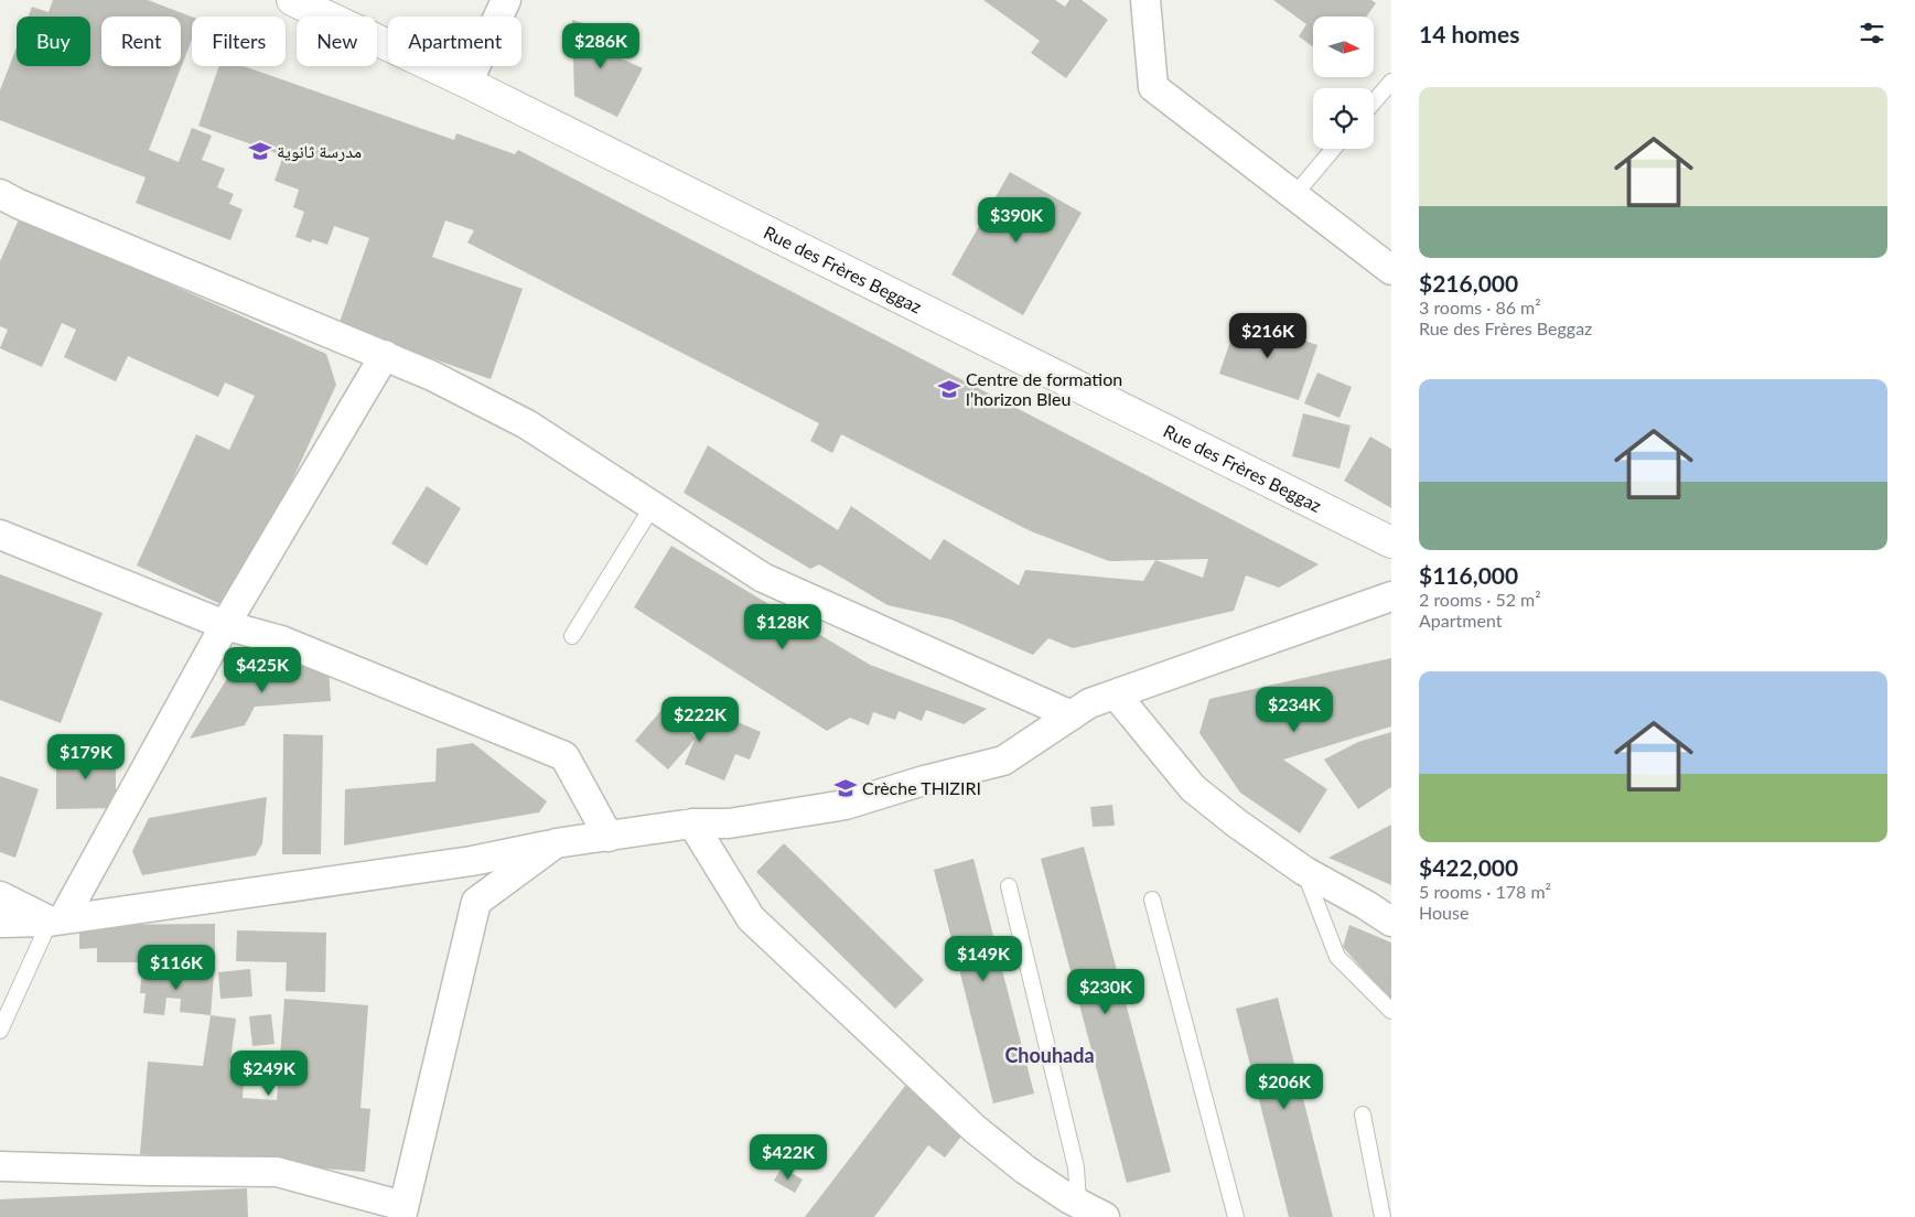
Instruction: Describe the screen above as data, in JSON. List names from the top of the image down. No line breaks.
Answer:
{"streets":{"main road":["Rue des Frères Beggaz"]},"districts":["Chouhada"],"places":{"school or university":["مدرسة ثانوية","Centre de formation l’horizon Bleu","Crèche THIZIRI"]},"north":"right","page":{"heading":"14 homes","chip":["Buy","Rent","Filters","New","Apartment"],"price":["$286K","$390K","$216K","$128K","$425K","$234K","$222K","$179K","$149K","$116K","$230K","$249K","$206K","$422K"],"list":[{"name":"$216,000","note":"3 rooms · 86 m² · Rue des Frères Beggaz"},{"name":"$116,000","note":"2 rooms · 52 m² · Apartment"},{"name":"$422,000","note":"5 rooms · 178 m² · House"}]}}
